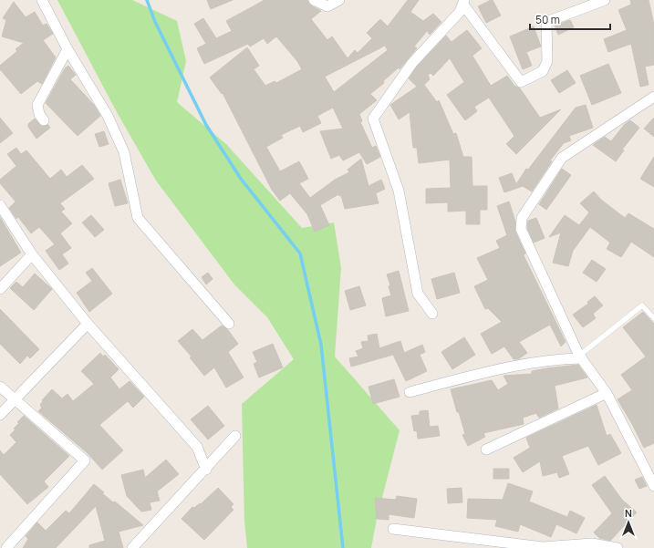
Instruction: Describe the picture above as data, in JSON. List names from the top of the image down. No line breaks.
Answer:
{"scale_bar":"50 m","north":"top"}
